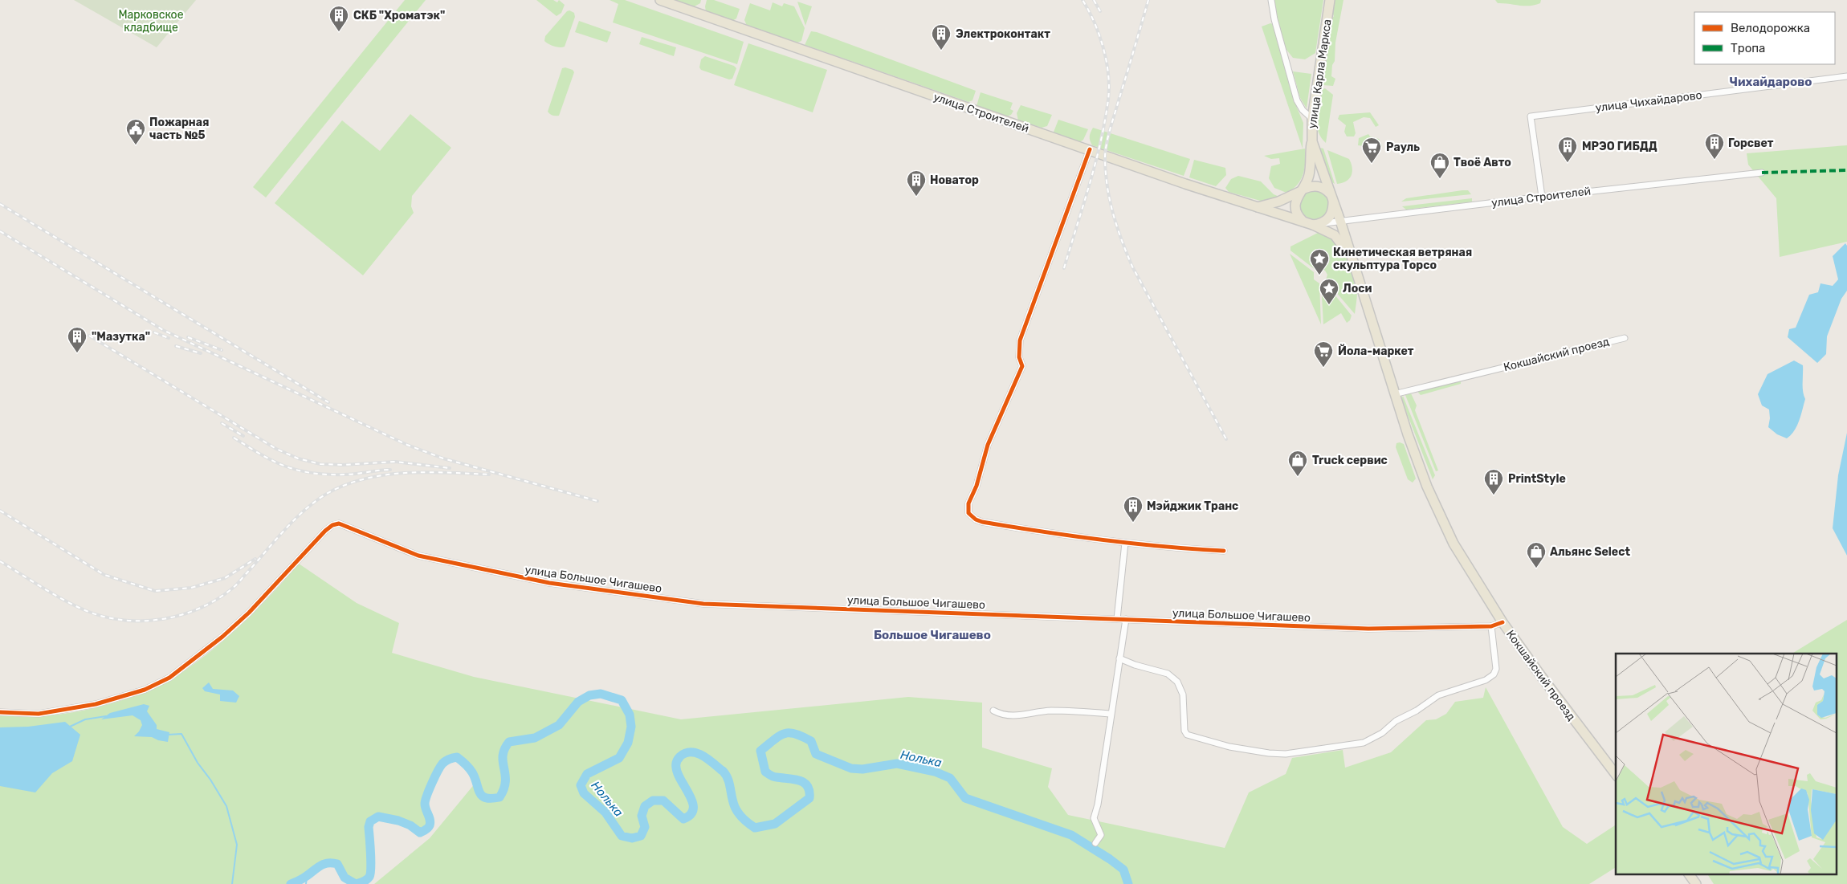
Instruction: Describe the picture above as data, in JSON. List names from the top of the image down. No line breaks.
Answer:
{"streets":{"main road":["улица Карла Маркса","улица Строителей","Кокшайский проезд"],"street":["улица Чихайдарово","улица Большое Чигашево"]},"crossings":[["улица Карла Маркса","улица Строителей"],["улица Карла Маркса","Кокшайский проезд"],["улица Чихайдарово","улица Строителей"],["улица Строителей","Кокшайский проезд"],["Кокшайский проезд","улица Большое Чигашево"]],"districts":["Чихайдарово","Большое Чигашево"],"water":["Нолька"],"parks":["Марковское кладбище"],"places":{"building":["СКБ \"Хроматэк\"","Электроконтакт","Горсвет","МРЭО ГИБДД","Новатор","\"Мазутка\"","PrintStyle","Мэйджик Транс"],"public building":["Пожарная часть №5"],"supermarket":["Рауль","Йола-маркет"],"shop":["Твоё Авто","Truck сервис","Альянс Select"],"place":["Кинетическая ветряная скульптура Торсо","Лоси"]},"legend":["Велодорожка","Тропа"]}
